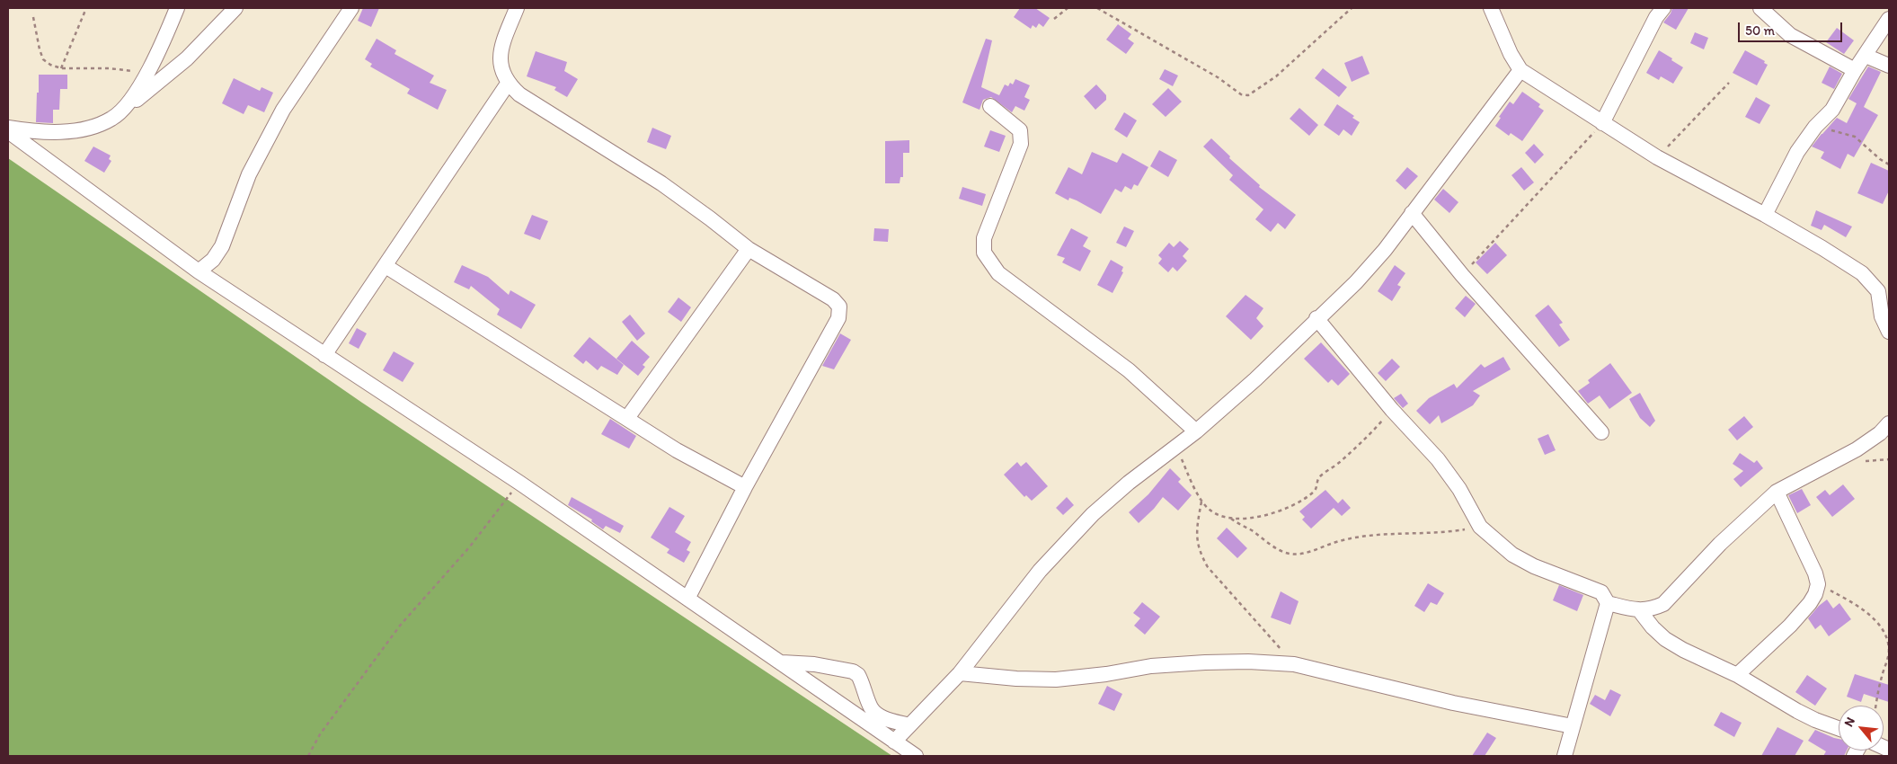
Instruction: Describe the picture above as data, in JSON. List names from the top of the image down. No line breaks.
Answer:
{"scale_bar":"50 m","north":"top left"}
